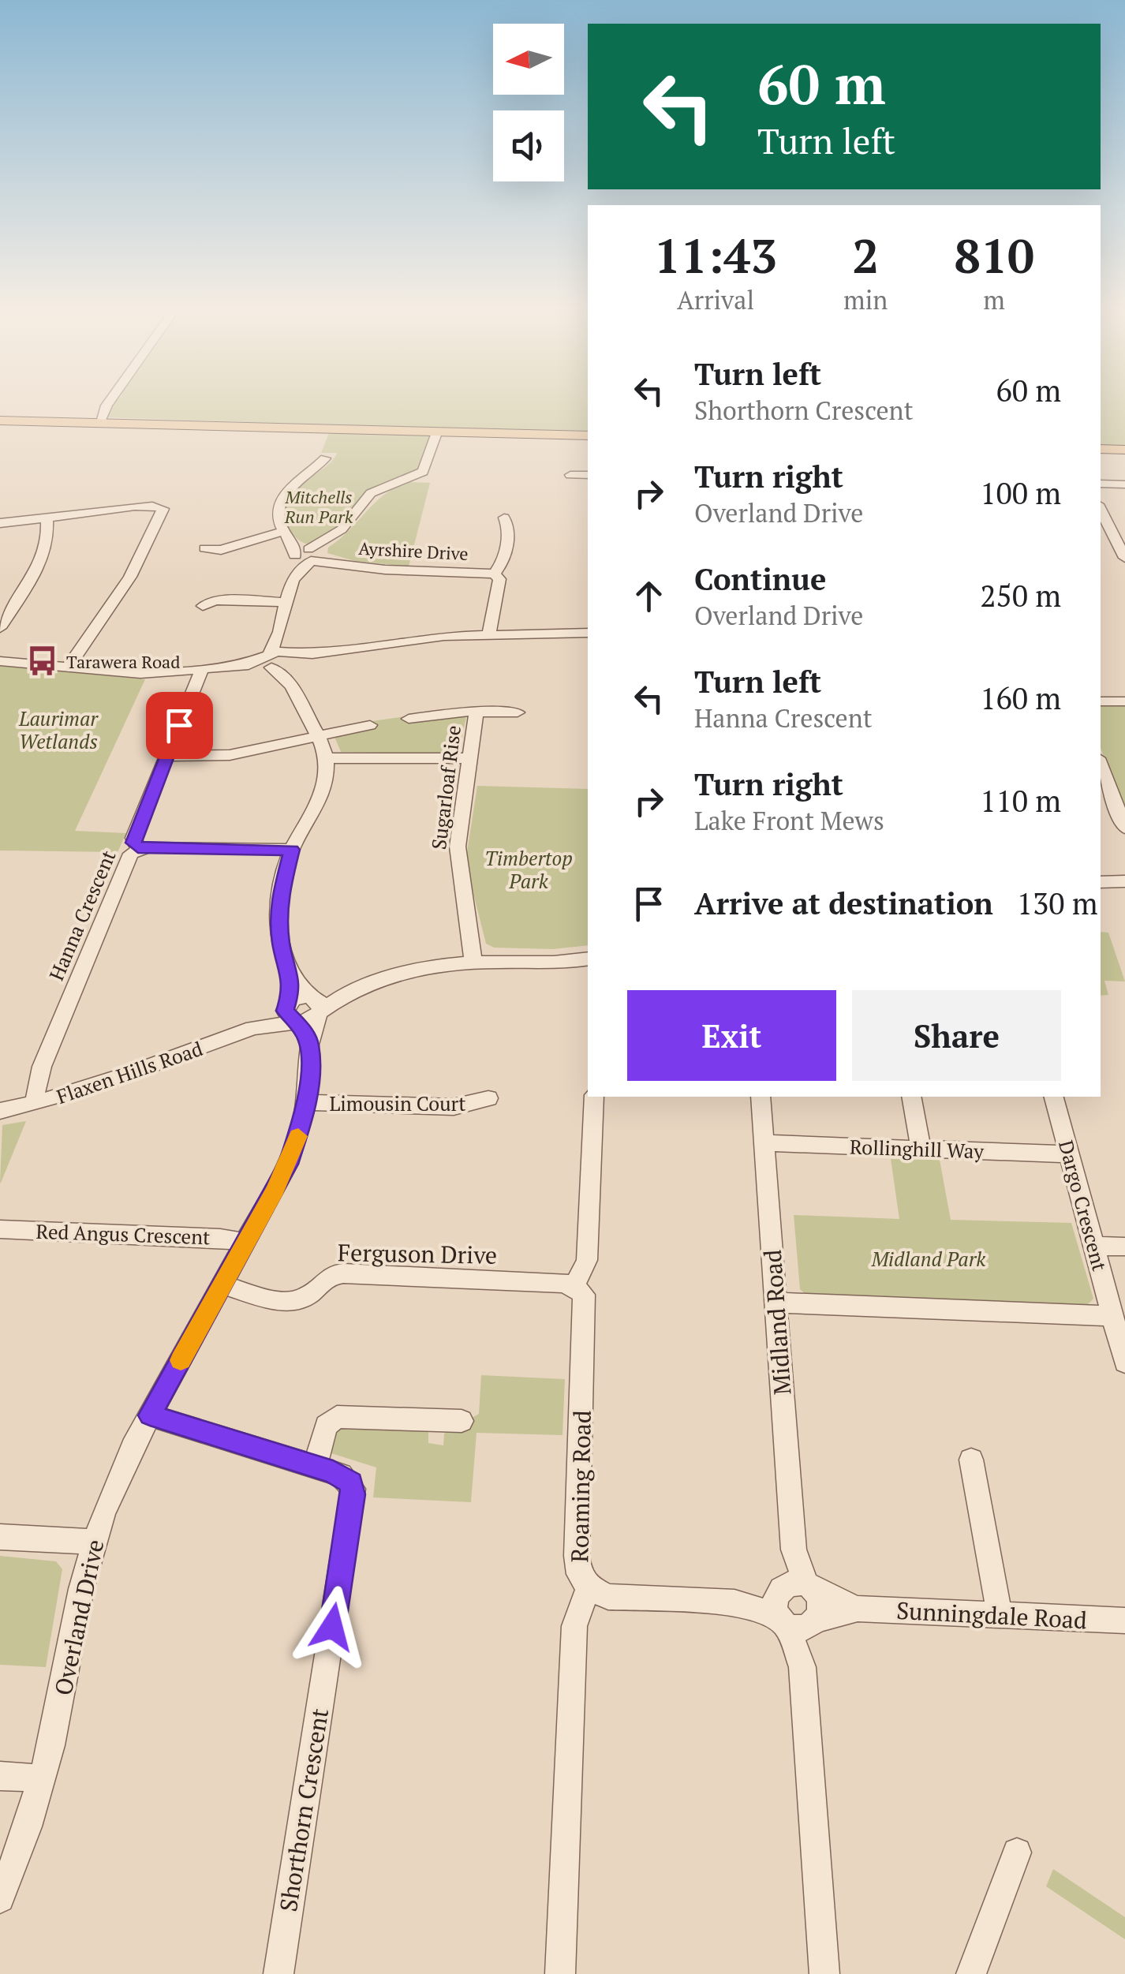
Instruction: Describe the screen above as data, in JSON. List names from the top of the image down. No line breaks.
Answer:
{"streets":{"street":["Ayrshire Drive","Sugarloaf Rise","Hanna Crescent","Flaxen Hills Road","Limousin Court","Rollinghill Way","Dargo Crescent","Red Angus Crescent","Ferguson Drive","Midland Road","Roaming Road","Sunningdale Road","Overland Drive","Shorthorn Crescent"]},"crossings":[["Hanna Crescent","Flaxen Hills Road"],["Limousin Court","Overland Drive"],["Rollinghill Way","Dargo Crescent"],["Rollinghill Way","Midland Road"],["Red Angus Crescent","Overland Drive"],["Ferguson Drive","Roaming Road"],["Ferguson Drive","Overland Drive"],["Midland Road","Sunningdale Road"],["Overland Drive","Shorthorn Crescent"]],"parks":["Mitchells Run Park","Laurimar Wetlands","Timbertop Park","Midland Park"],"places":{"bus stop":["Tarawera Road"]},"north":"left","page":{"turn":["60 m","Turn left"],"eta":["11:43","Arrival","2","min","810","m"],"list":[{"name":"Turn left","note":"Shorthorn Crescent","value":"60 m"},{"name":"Turn right","note":"Overland Drive","value":"100 m"},{"name":"Continue","note":"Overland Drive","value":"250 m"},{"name":"Turn left","note":"Hanna Crescent","value":"160 m"},{"name":"Turn right","note":"Lake Front Mews","value":"110 m"},{"name":"Arrive at destination","value":"130 m"}],"buttons":["Exit","Share"]}}
